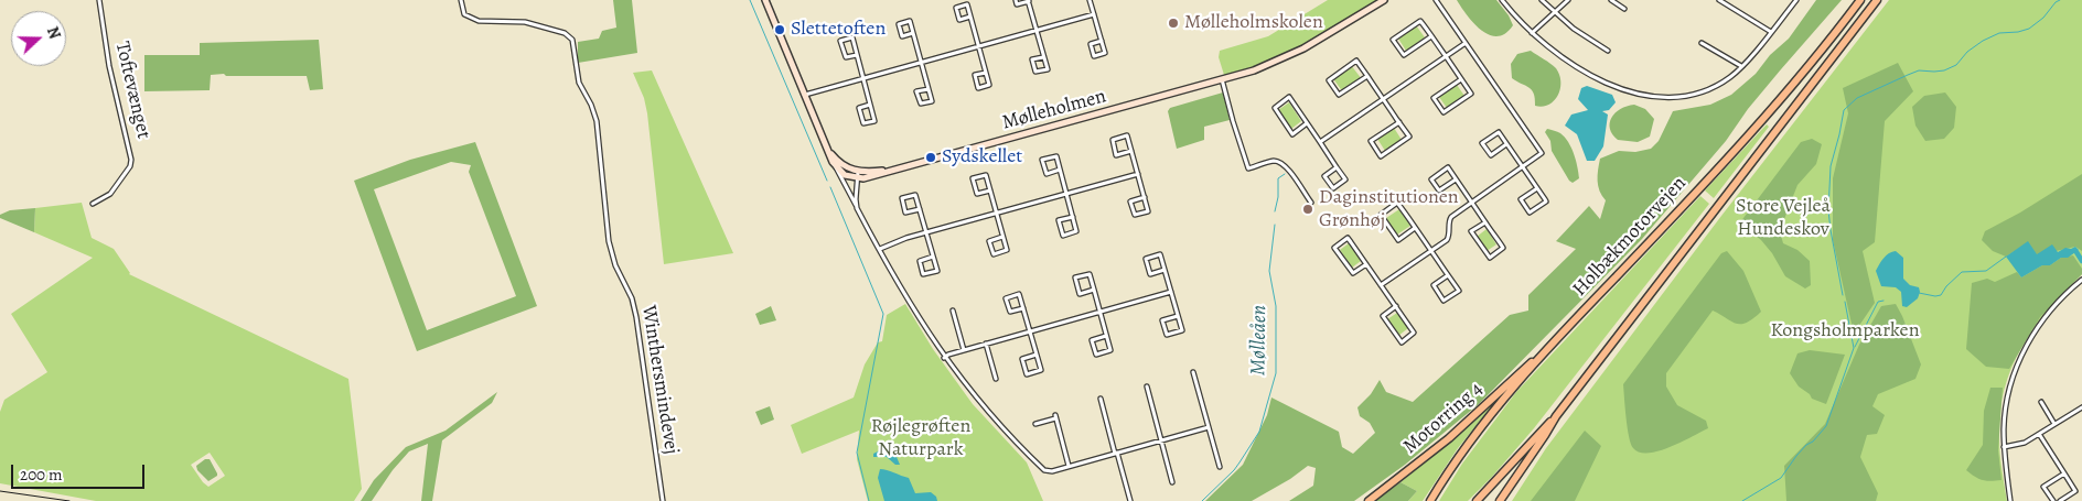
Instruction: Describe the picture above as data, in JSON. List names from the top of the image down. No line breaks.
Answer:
{"streets":{"highway":["Holbækmotorvejen","Motorring 4"],"street":["Toftevænget","Mølleholmen","Winthersmindevej"]},"crossings":[["Holbækmotorvejen","Motorring 4"]],"water":["Mølleåen"],"parks":["Store Vejleå Hundeskov","Kongsholmparken","Røjlegrøften Naturpark"],"places":["Mølleholmskolen","Slettetoften","Sydskellet","Daginstitutionen Grønhøj"],"scale_bar":"200 m","north":"right"}
